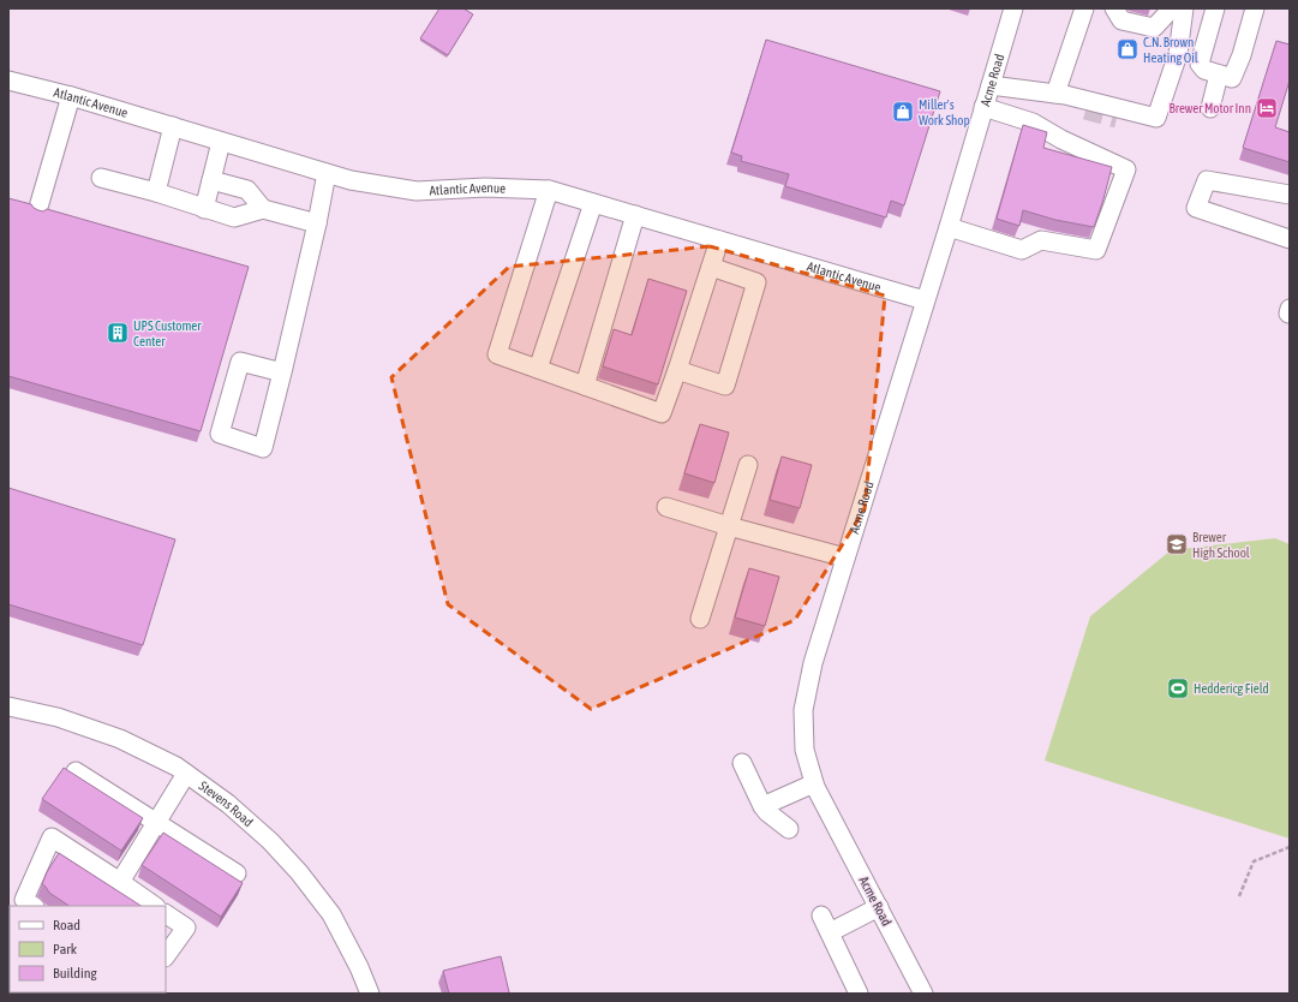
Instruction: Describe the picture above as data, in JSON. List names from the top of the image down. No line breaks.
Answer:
{"streets":{"street":["Acme Road","Atlantic Avenue","Stevens Road"]},"crossings":[["Acme Road","Atlantic Avenue"]],"places":{"shop":["C.N. Brown Heating Oil","Miller's Work Shop"],"hotel":["Brewer Motor Inn"],"building":["UPS Customer Center"],"school or university":["Brewer High School"],"sports":["Heddericg Field"]},"legend":["Road","Park","Building"]}
